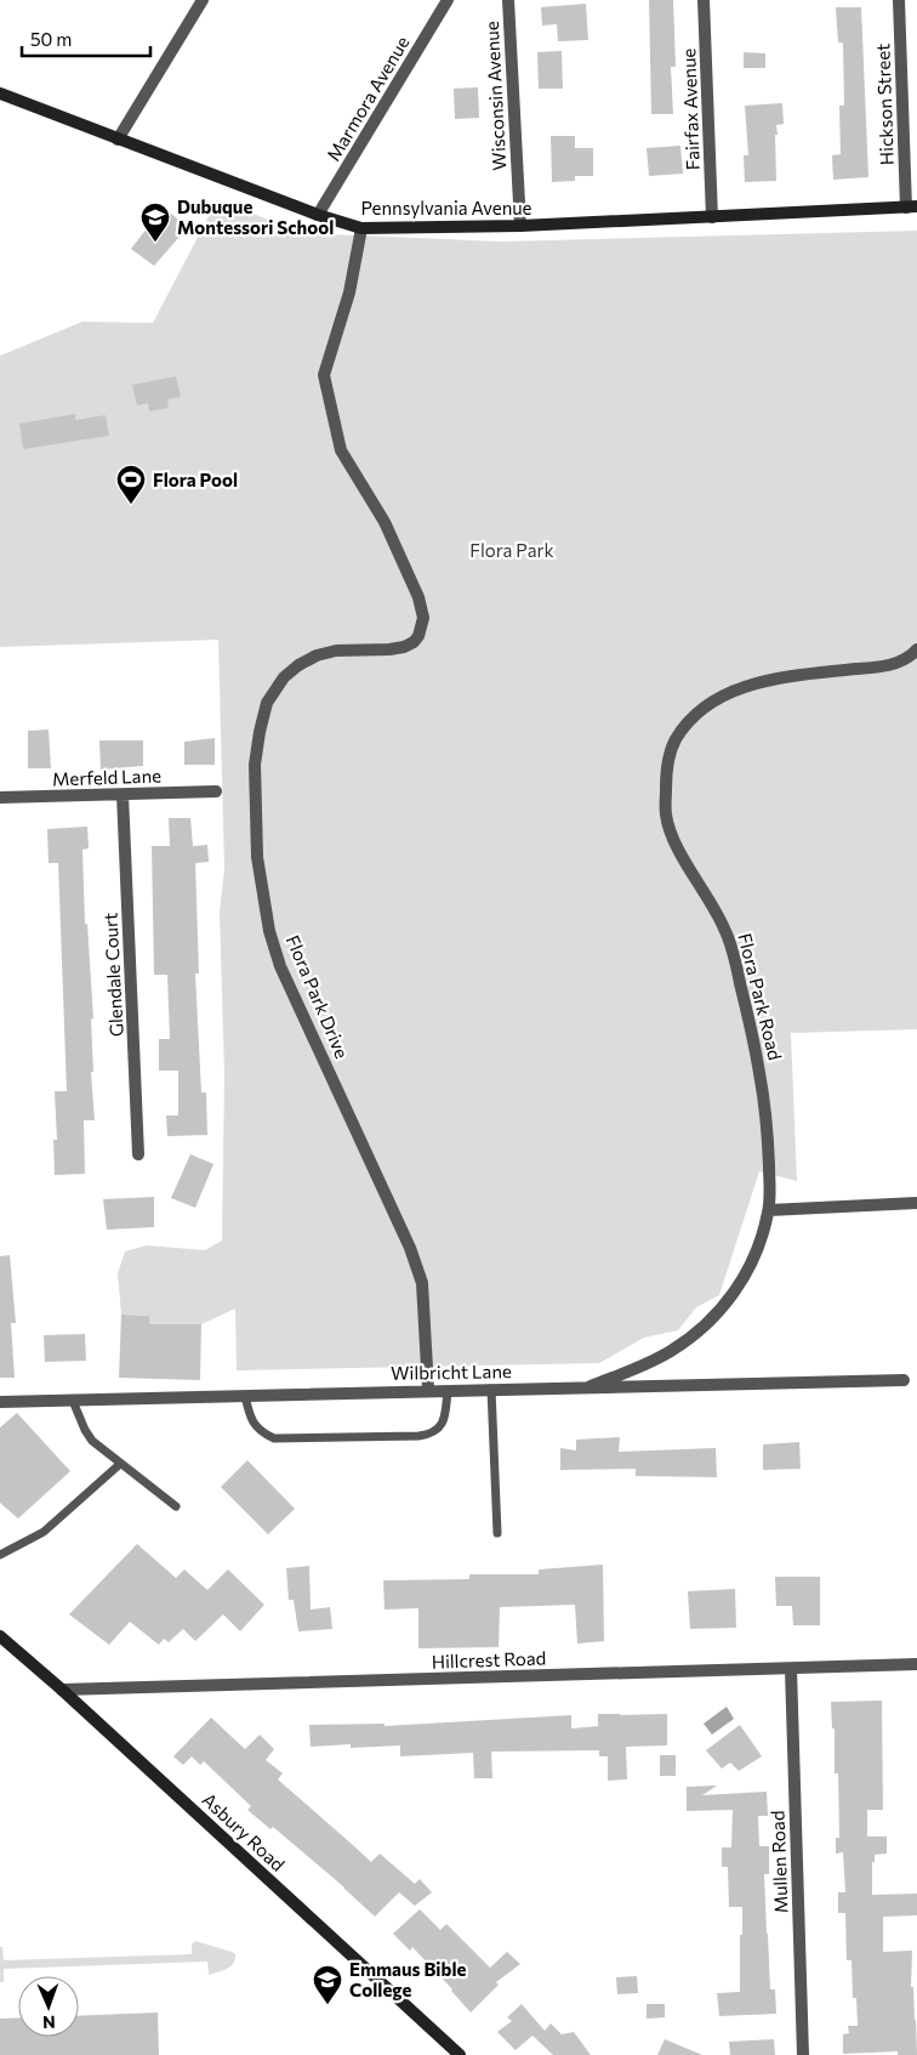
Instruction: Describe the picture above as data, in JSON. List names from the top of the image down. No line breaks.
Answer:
{"streets":{"main road":["Pennsylvania Avenue","Asbury Road"],"street":["Wisconsin Avenue","Marmora Avenue","Hickson Street","Fairfax Avenue","Merfeld Lane","Glendale Court","Flora Park Drive","Flora Park Road","Wilbricht Lane","Hillcrest Road","Mullen Road"]},"crossings":[["Wisconsin Avenue","Pennsylvania Avenue"],["Marmora Avenue","Pennsylvania Avenue"],["Hickson Street","Pennsylvania Avenue"],["Fairfax Avenue","Pennsylvania Avenue"],["Pennsylvania Avenue","Flora Park Drive"],["Merfeld Lane","Glendale Court"],["Flora Park Drive","Wilbricht Lane"],["Flora Park Road","Wilbricht Lane"],["Hillcrest Road","Asbury Road"],["Hillcrest Road","Mullen Road"]],"parks":["Flora Park"],"places":{"school or university":["Dubuque Montessori School","Emmaus Bible College"],"sports":["Flora Pool"]},"scale_bar":"50 m","north":"bottom"}
